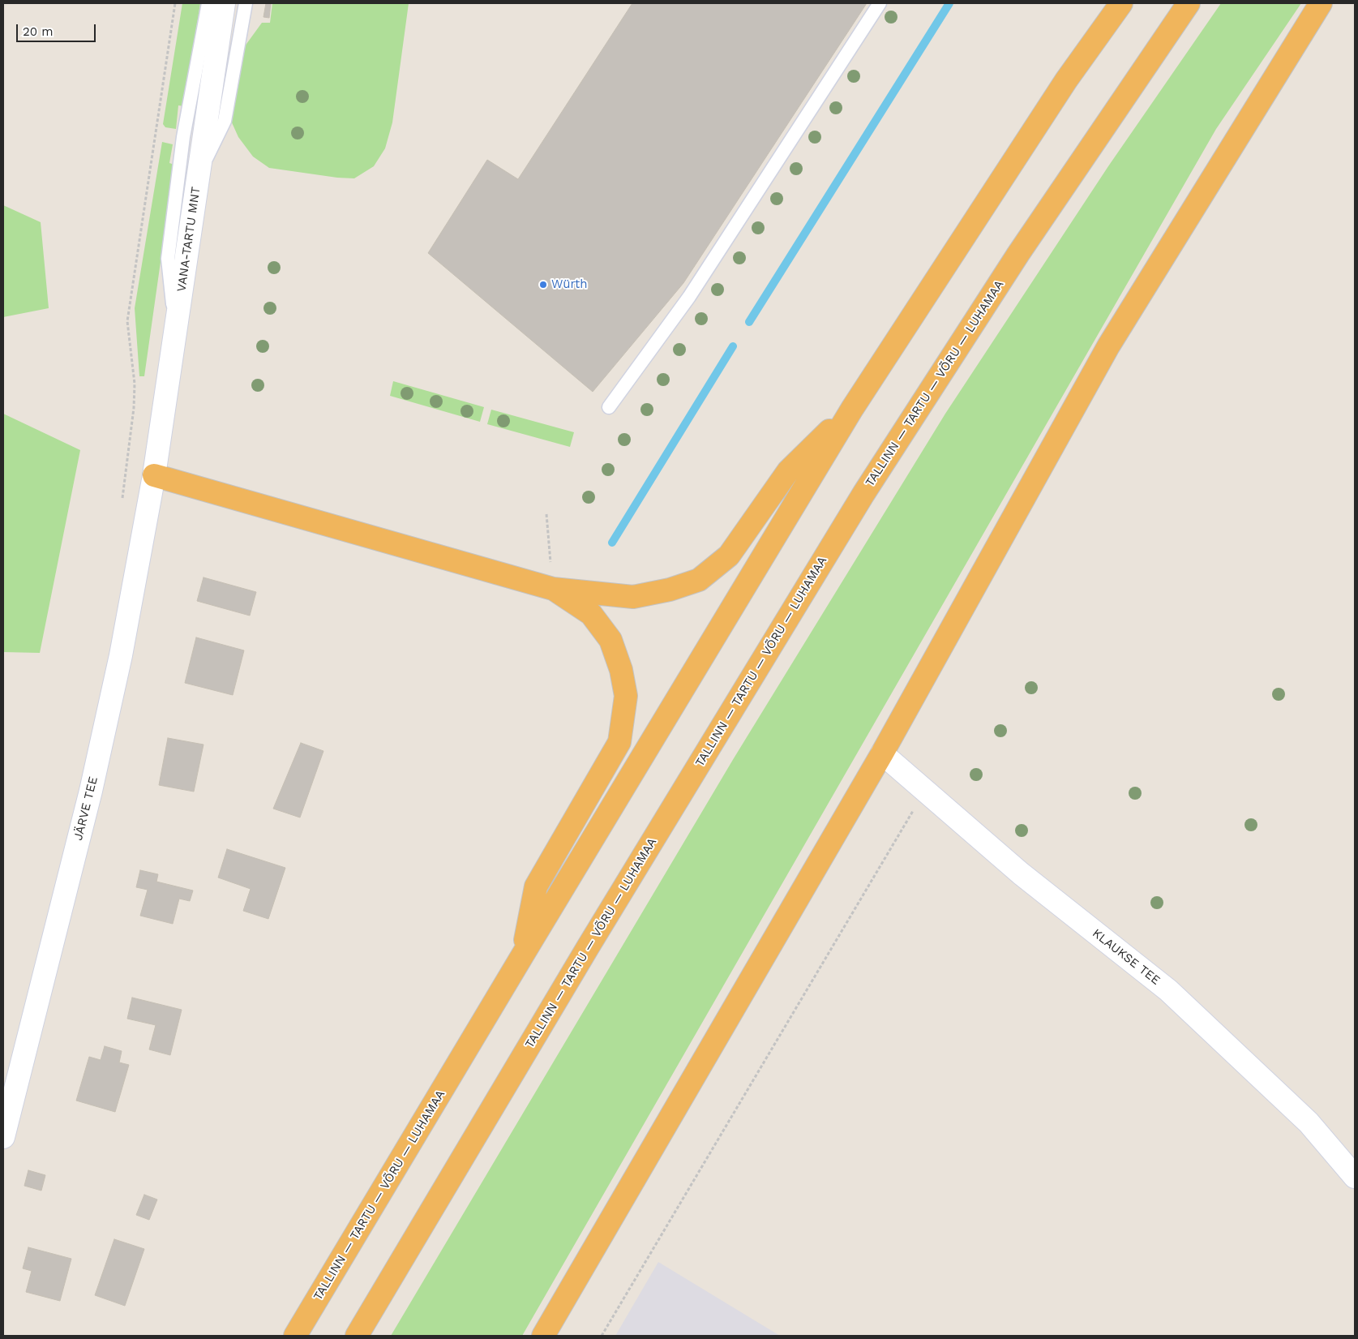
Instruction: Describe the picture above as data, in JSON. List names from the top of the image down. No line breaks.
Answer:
{"streets":{"highway":["TALLINN — TARTU — VÕRU — LUHAMAA"],"street":["VANA-TARTU MNT","JÄRVE TEE","KLAUKSE TEE"]},"crossings":[["VANA-TARTU MNT","JÄRVE TEE"]],"places":["Würth"],"scale_bar":"20 m"}
